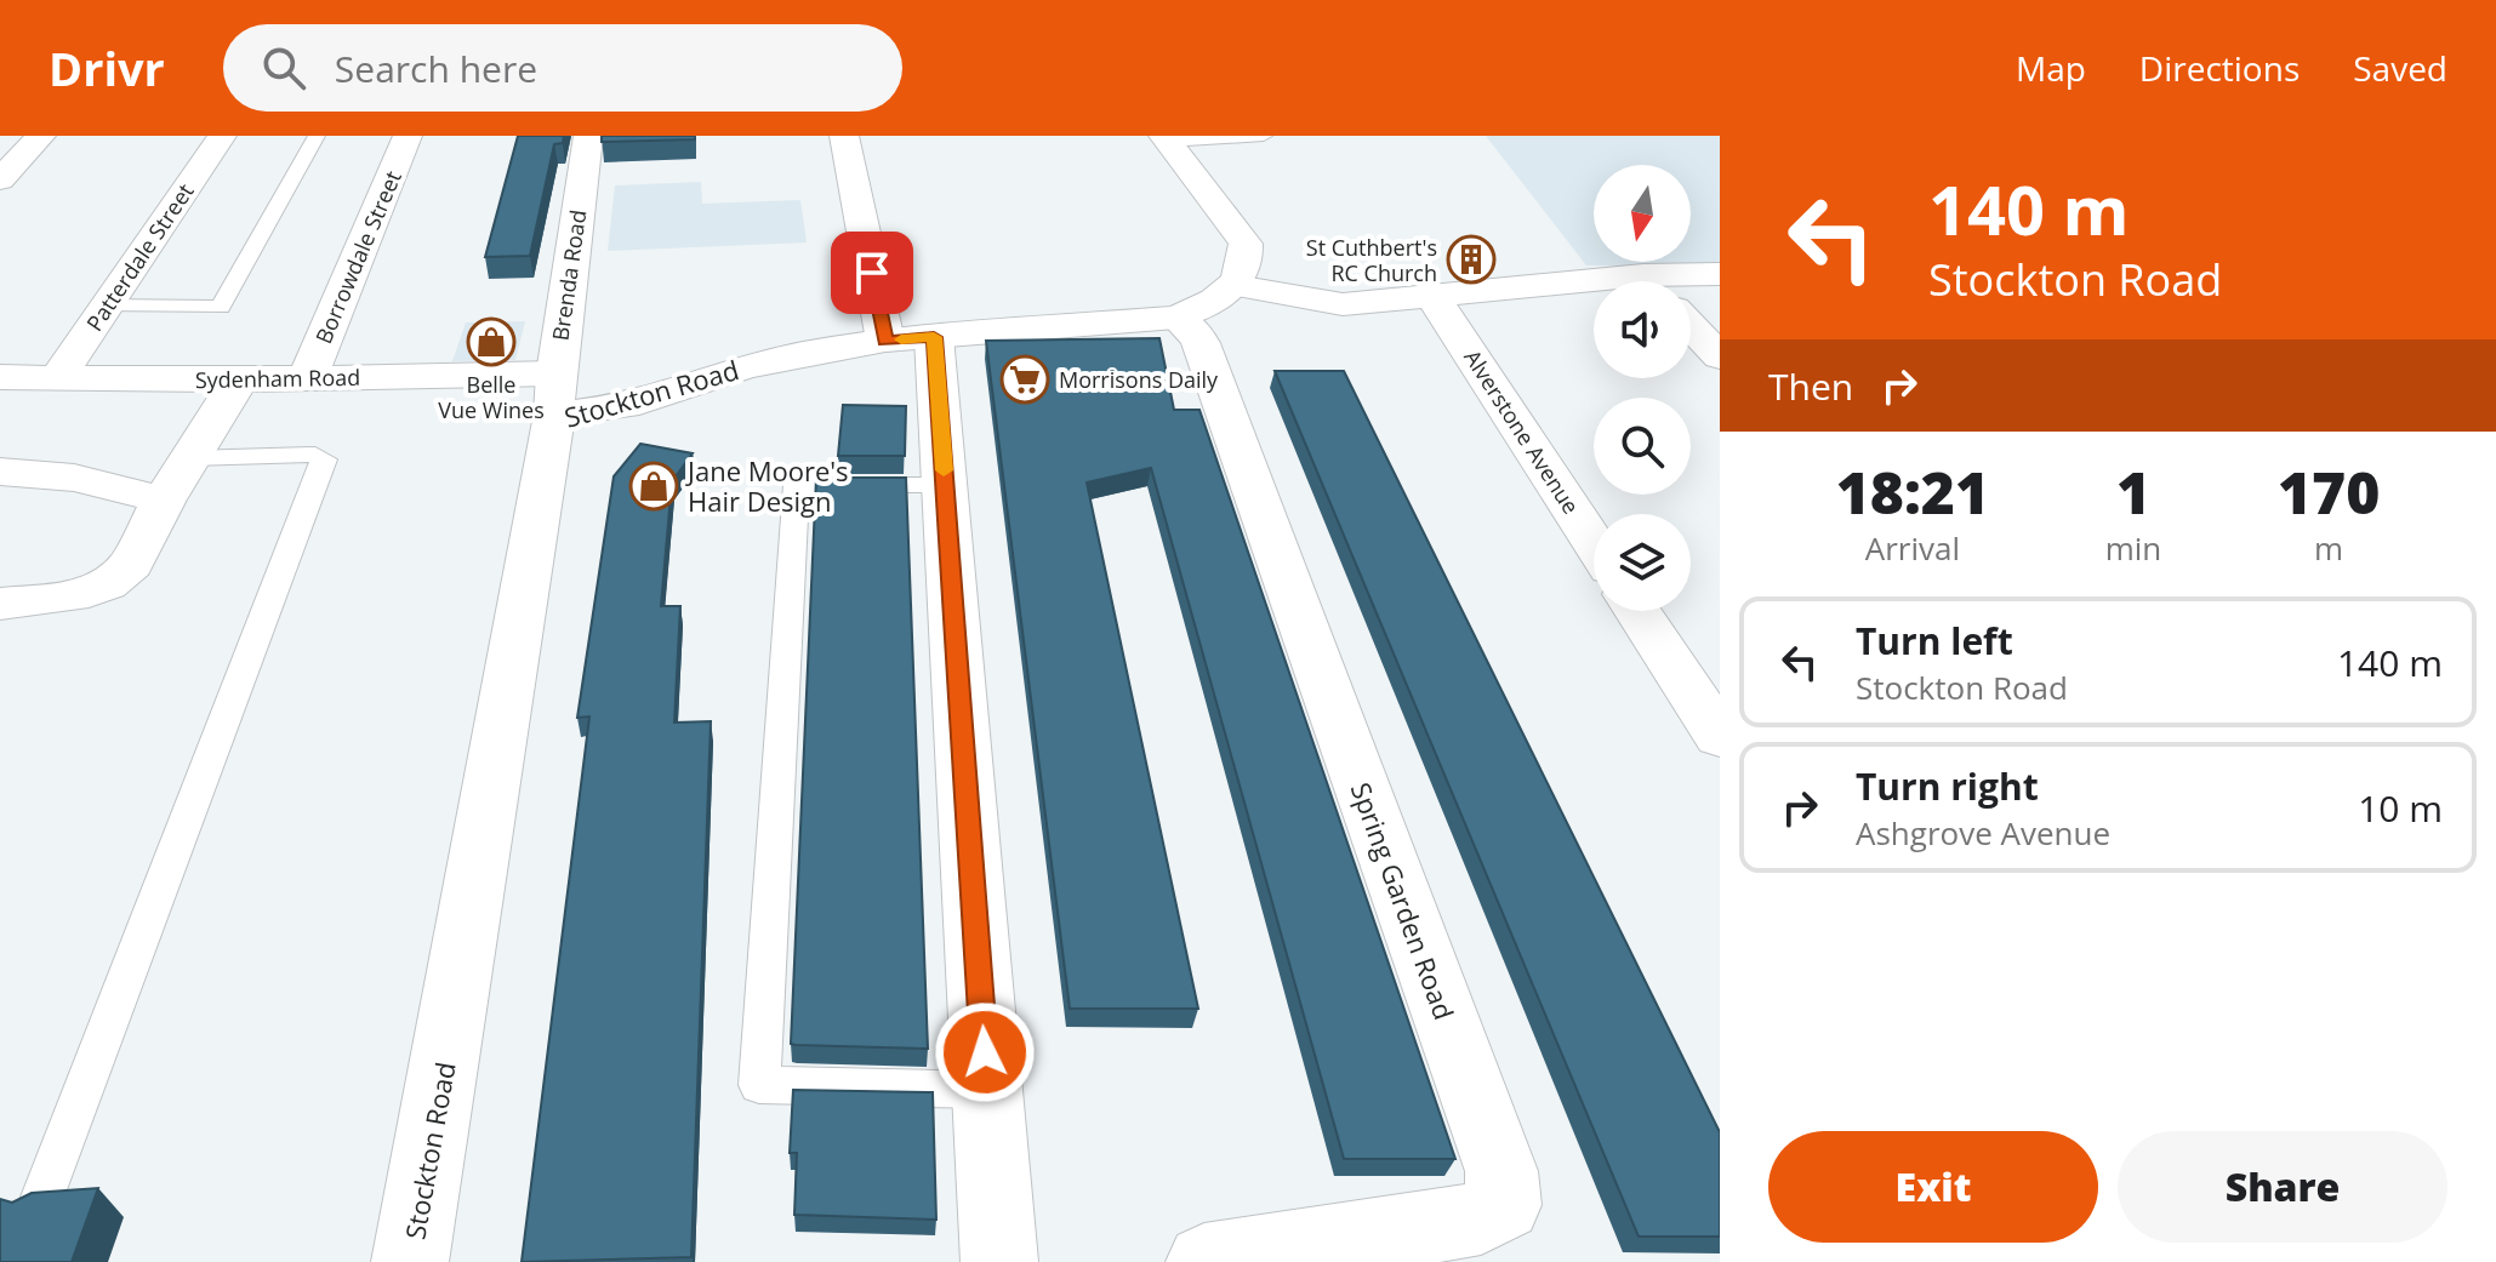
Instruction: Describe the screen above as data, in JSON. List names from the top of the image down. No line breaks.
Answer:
{"streets":{"street":["Patterdale Street","Borrowdale Street","Brenda Road","Sydenham Road","Stockton Road","Alverstone Avenue","Spring Garden Road"]},"crossings":[["Patterdale Street","Sydenham Road"],["Borrowdale Street","Sydenham Road"],["Brenda Road","Sydenham Road"],["Brenda Road","Stockton Road"],["Sydenham Road","Stockton Road"],["Stockton Road","Spring Garden Road"]],"places":{"building":["St Cuthbert's RC Church"],"shop":["Belle Vue Wines","Jane Moore's Hair Design"],"supermarket":["Morrisons Daily"]},"north":"bottom","page":{"header":"Drivr","search":"Search here","nav":["Map","Directions","Saved"],"turn":["140 m","Stockton Road"],"then":"Then","eta":["18:21","Arrival","1","min","170","m"],"list":[{"name":"Turn left","note":"Stockton Road","value":"140 m"},{"name":"Turn right","note":"Ashgrove Avenue","value":"10 m"}],"buttons":["Exit","Share"]}}
